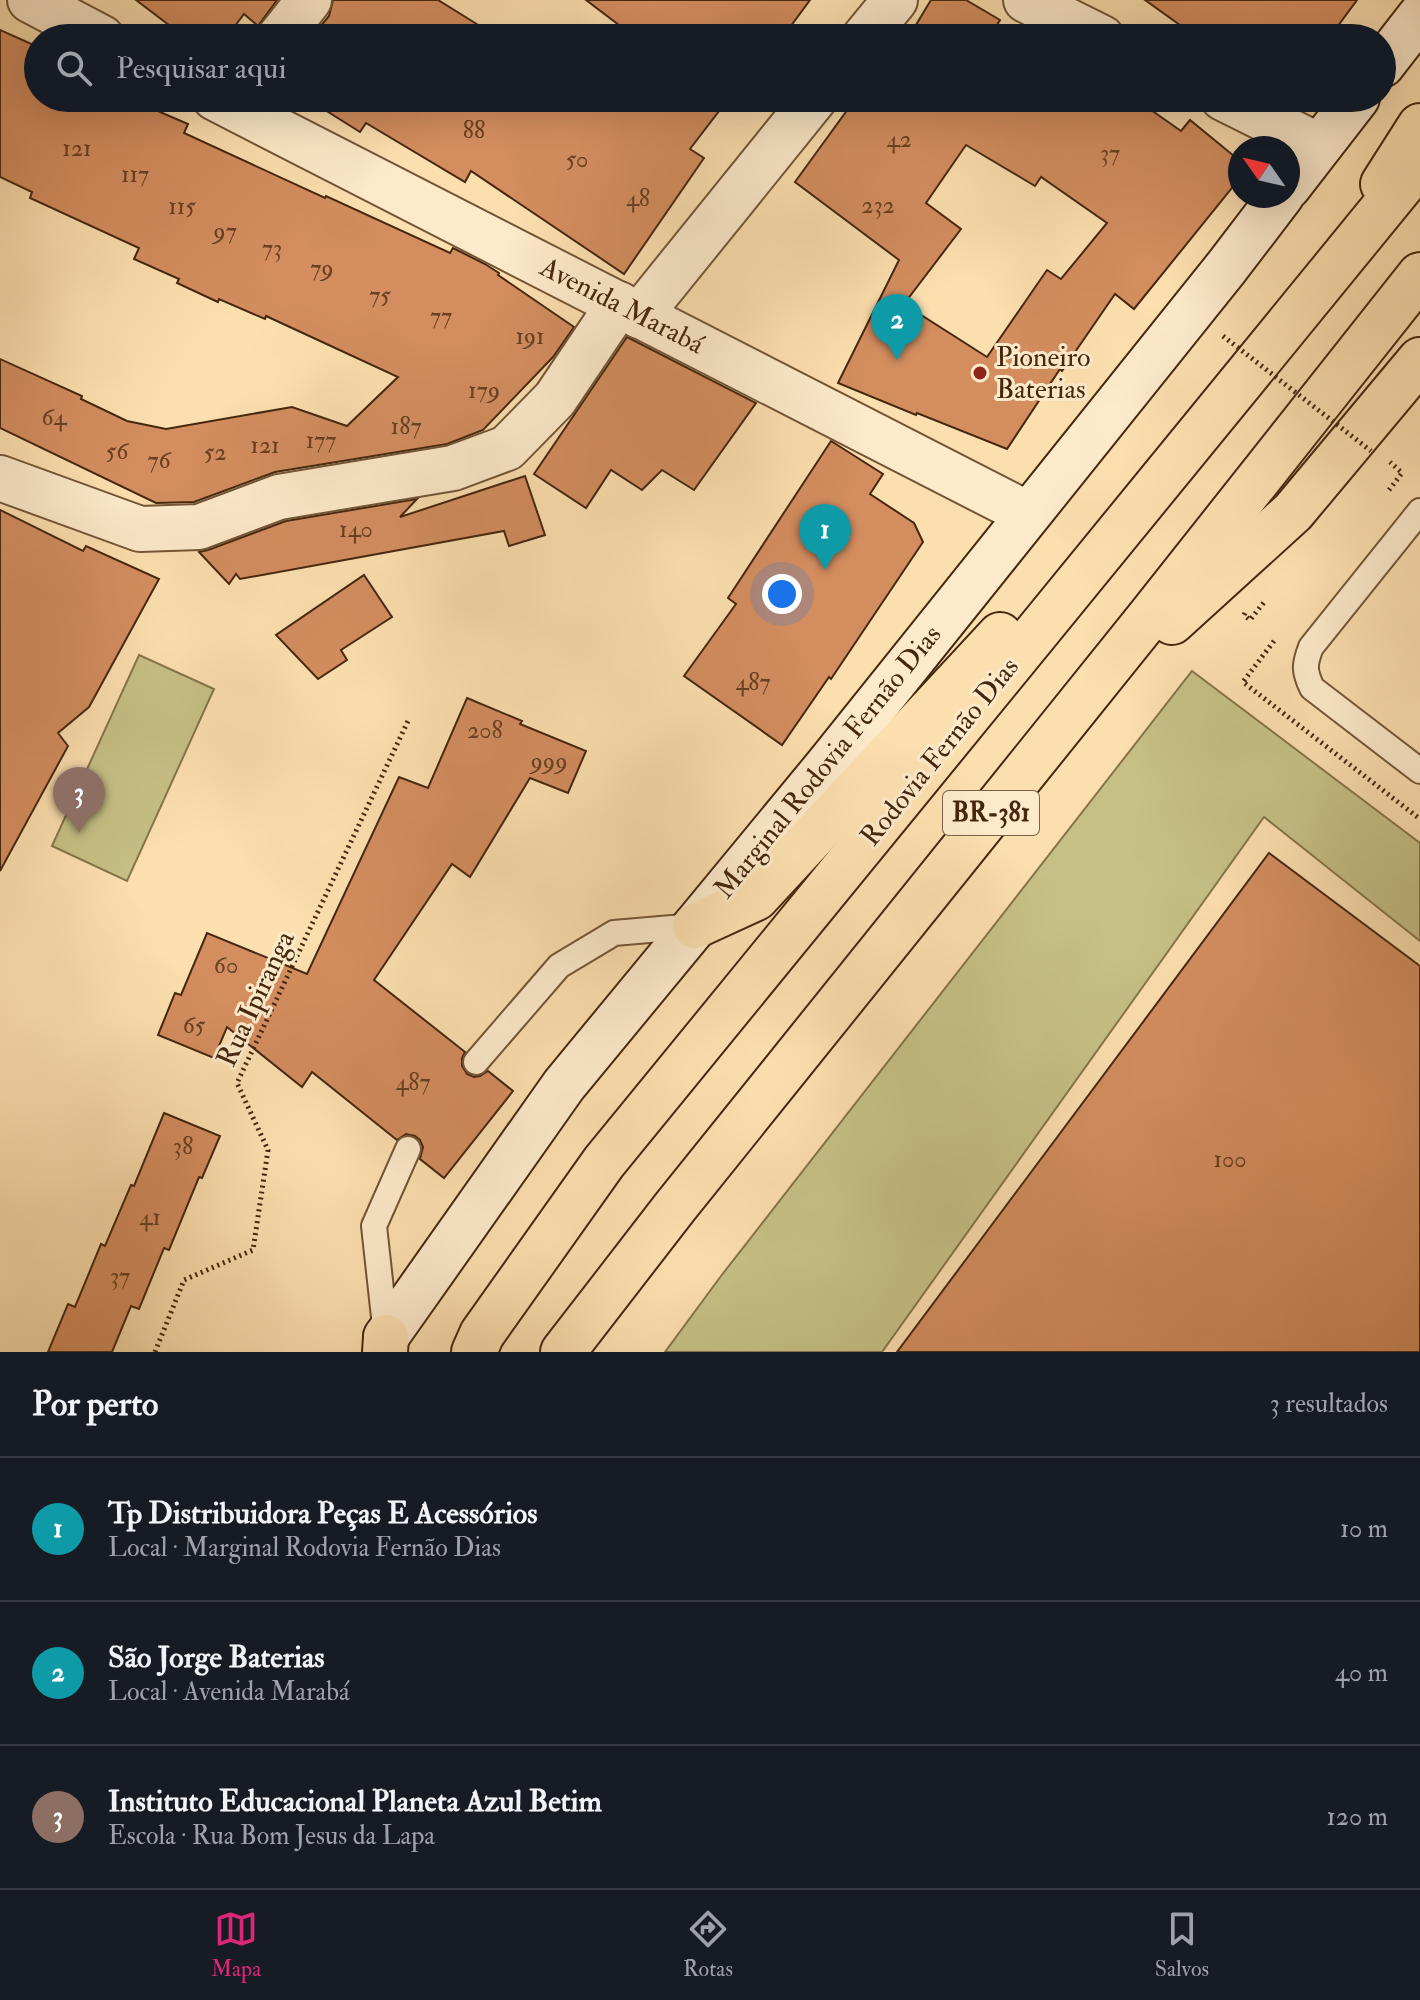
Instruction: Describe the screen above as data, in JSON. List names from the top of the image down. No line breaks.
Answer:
{"streets":{"highway":["Rodovia Fernão Dias","BR-381"],"street":["Avenida Marabá","Marginal Rodovia Fernão Dias"],"path":["Rua Ipiranga"]},"crossings":[["Avenida Marabá","Marginal Rodovia Fernão Dias"],["Rodovia Fernão Dias","BR-381"],["Marginal Rodovia Fernão Dias","BR-381"]],"places":["Pioneiro Baterias"],"house_numbers":["88","42","121","37","50","117","48","232","115","97","73","79","75","77","191","179","64","187","177","121","56","52","76","140","487","208","999","60","65","487","38","100","41","37"],"north":"top left","page":{"search":"Pesquisar aqui","pins":["2","1","3"],"heading":["Por perto","3 resultados"],"list":[{"mark":"1","name":"Tp Distribuidora Peças E Acessórios","note":"Local · Marginal Rodovia Fernão Dias","value":"10 m"},{"mark":"2","name":"São Jorge Baterias","note":"Local · Avenida Marabá","value":"40 m"},{"mark":"3","name":"Instituto Educacional Planeta Azul Betim","note":"Escola · Rua Bom Jesus da Lapa","value":"120 m"}],"nav":["Mapa","Rotas","Salvos"]}}
